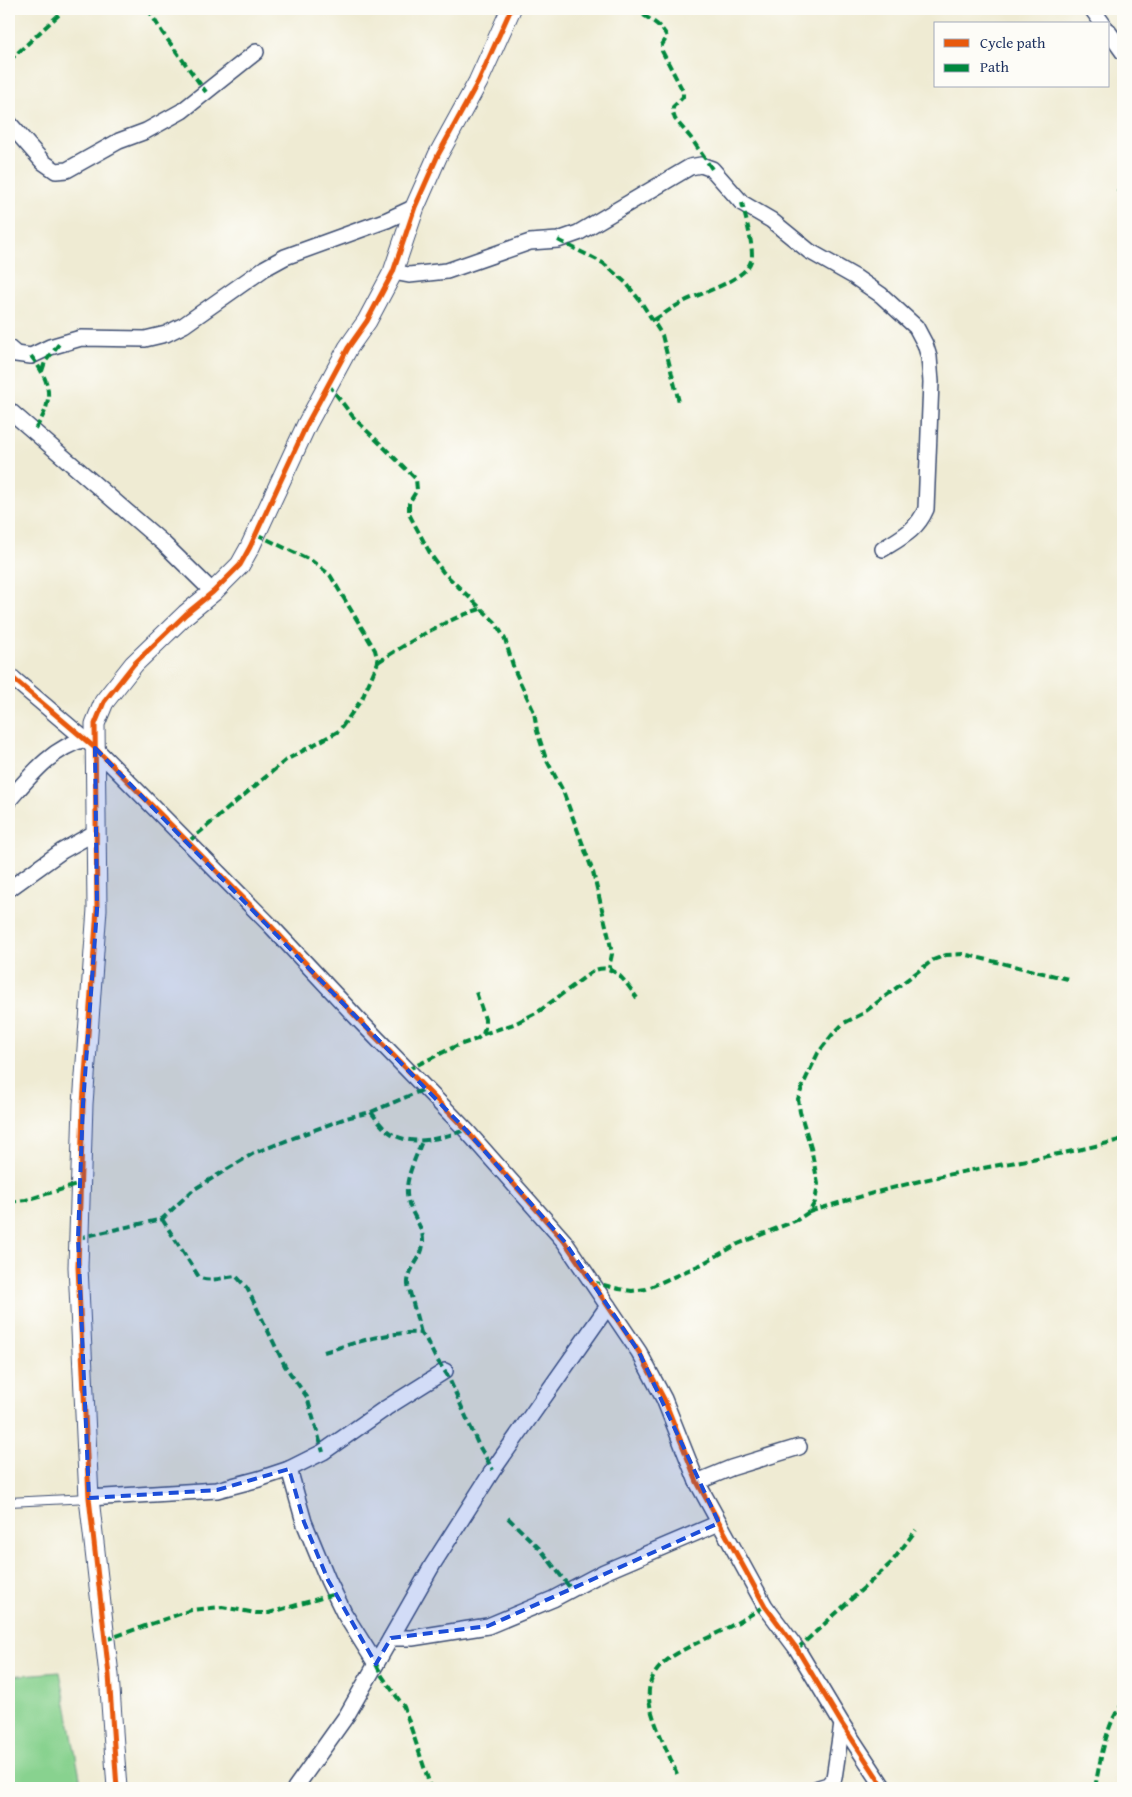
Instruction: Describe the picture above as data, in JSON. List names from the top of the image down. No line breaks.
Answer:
{"legend":["Cycle path","Path"]}
